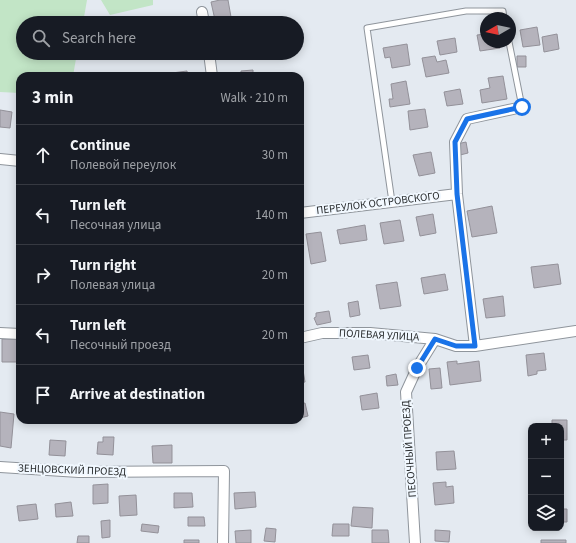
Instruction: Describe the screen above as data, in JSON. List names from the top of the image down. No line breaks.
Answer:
{"streets":{"street":["ПЕРЕУЛОК ОСТРОВСКОГО","ПОЛЕВАЯ УЛИЦА","ПЕСОЧНЫЙ ПРОЕЗД","ЗЕНЦОВСКИЙ ПРОЕЗД"]},"crossings":[["ПОЛЕВАЯ УЛИЦА","ПЕСОЧНЫЙ ПРОЕЗД"]],"north":"left","page":{"search":"Search here","heading":["3 min","Walk · 210 m"],"list":[["Continue","Полевой переулок","30 m"],["Turn left","Песочная улица","140 m"],["Turn right","Полевая улица","20 m"],["Turn left","Песочный проезд","20 m"],"Arrive at destination"],"map_buttons":["+","−"]}}
